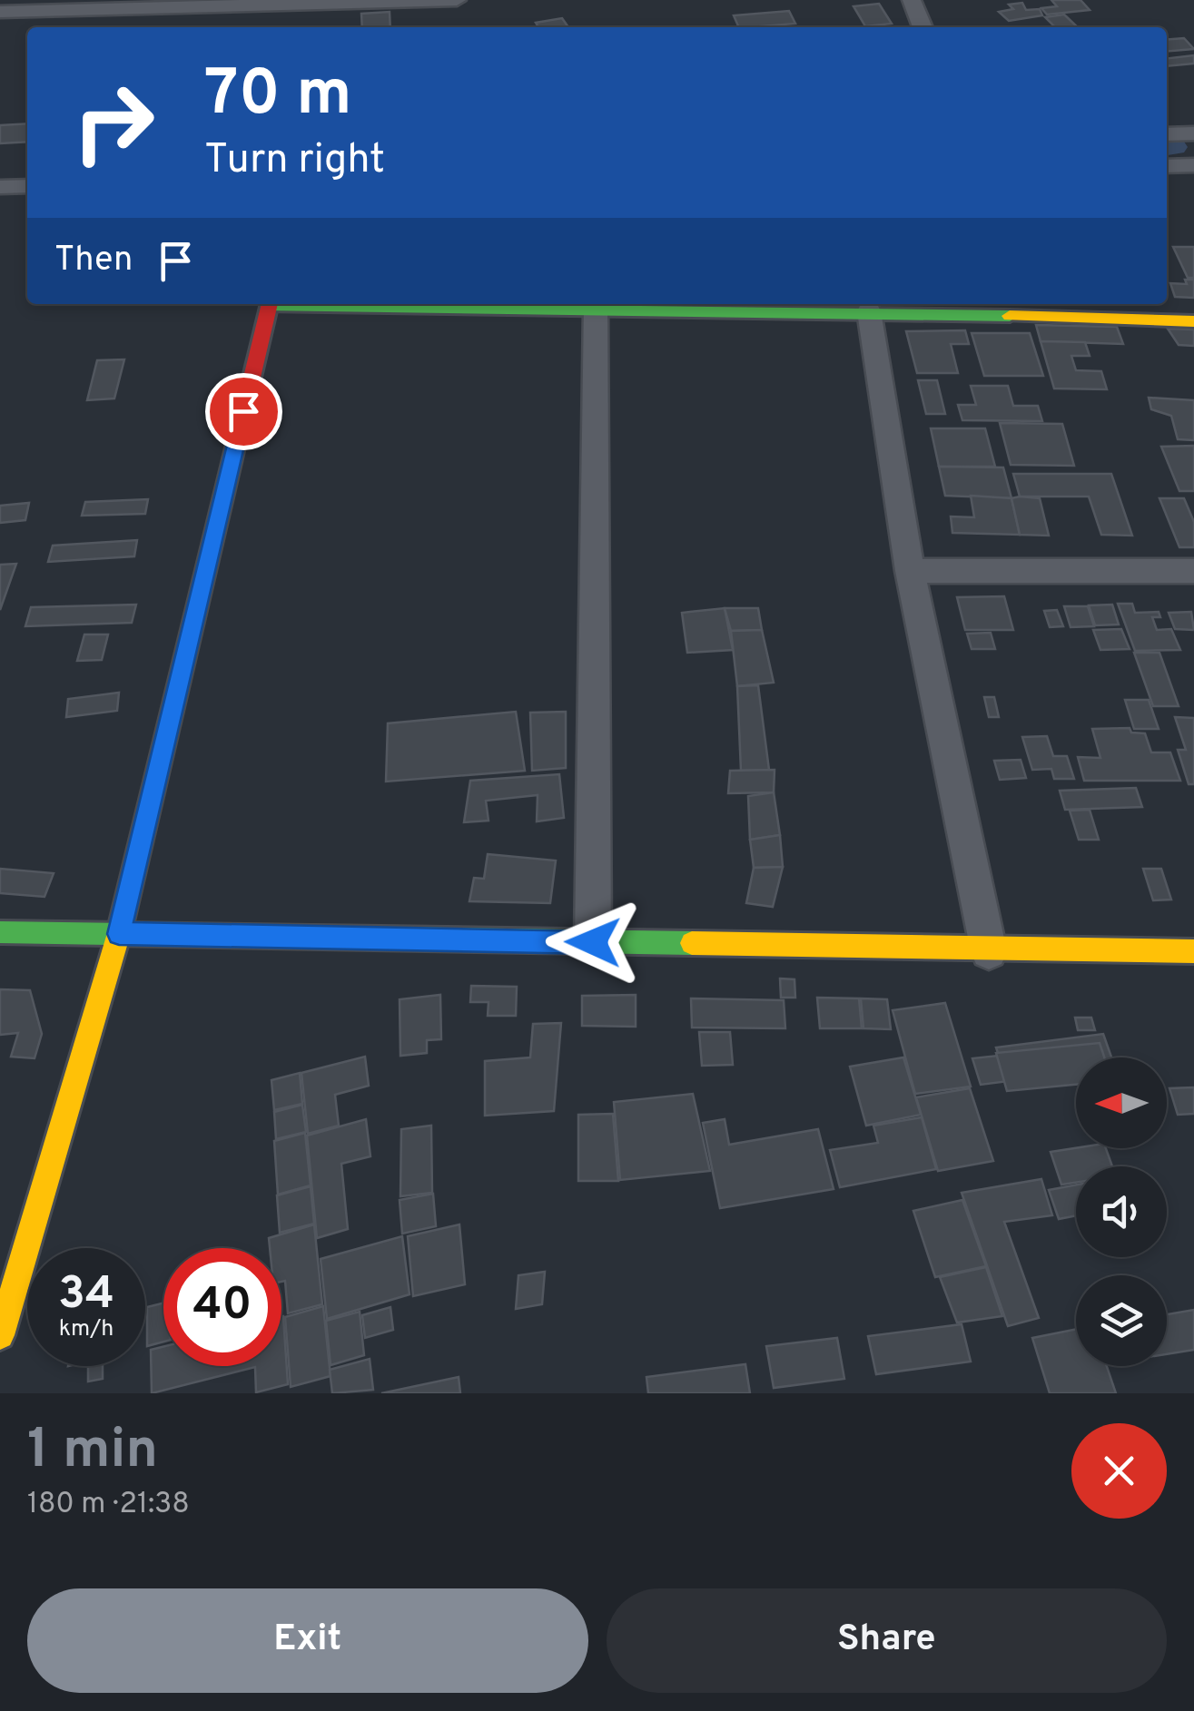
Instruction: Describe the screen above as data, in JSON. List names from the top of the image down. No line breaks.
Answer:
{"north":"left","page":{"turn":["70 m","Turn right"],"then":"Then","speed":"34 km/h","limit":"40","heading":["1 min","180 m · 21:38"],"buttons":["Exit","Share"]}}
